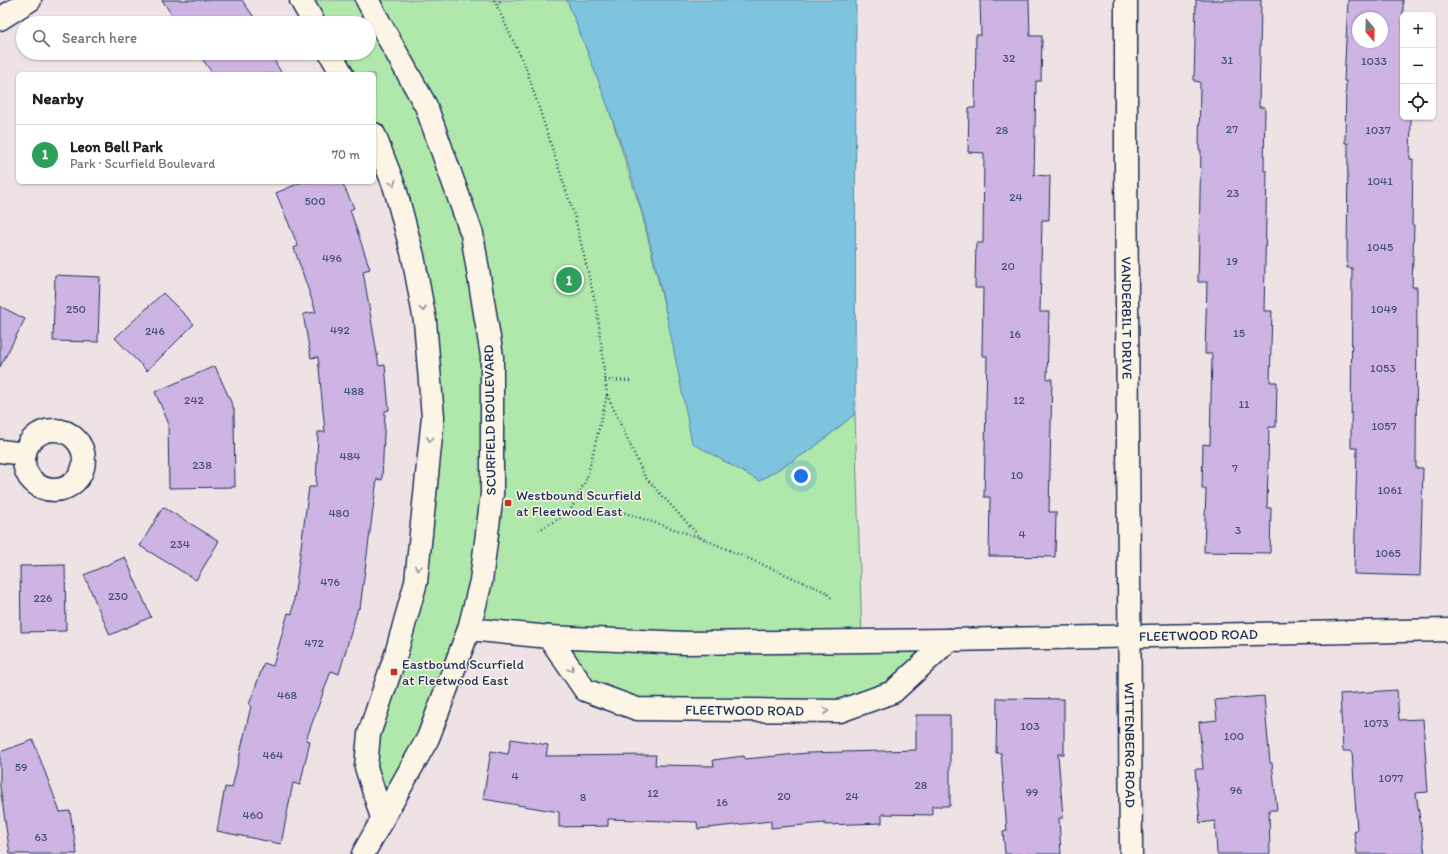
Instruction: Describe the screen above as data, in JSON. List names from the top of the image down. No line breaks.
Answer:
{"streets":{"street":["VANDERBILT DRIVE","SCURFIELD BOULEVARD","FLEETWOOD ROAD","WITTENBERG ROAD"]},"crossings":[["VANDERBILT DRIVE","FLEETWOOD ROAD"],["VANDERBILT DRIVE","WITTENBERG ROAD"],["SCURFIELD BOULEVARD","FLEETWOOD ROAD"],["FLEETWOOD ROAD","WITTENBERG ROAD"]],"places":{"transit":["Westbound Scurfield at Fleetwood East","Eastbound Scurfield at Fleetwood East"]},"house_numbers":["32","31","1033","27","28","1037","1041","23","24","500","1045","496","19","20","250","1049","492","246","15","16","1053","488","242","12","11","1057","484","238","7","10","1061","480","3","4","234","1065","476","230","226","472","468","1073","103","100","464","59","4","1077","28","96","99","12","20","24","8","16","460","63"],"north":"bottom","page":{"map_buttons":["+","−"],"search":"Search here","heading":"Nearby","list":[{"mark":"1","name":"Leon Bell Park","note":"Park · Scurfield Boulevard","value":"70 m"}],"pins":"1"}}
